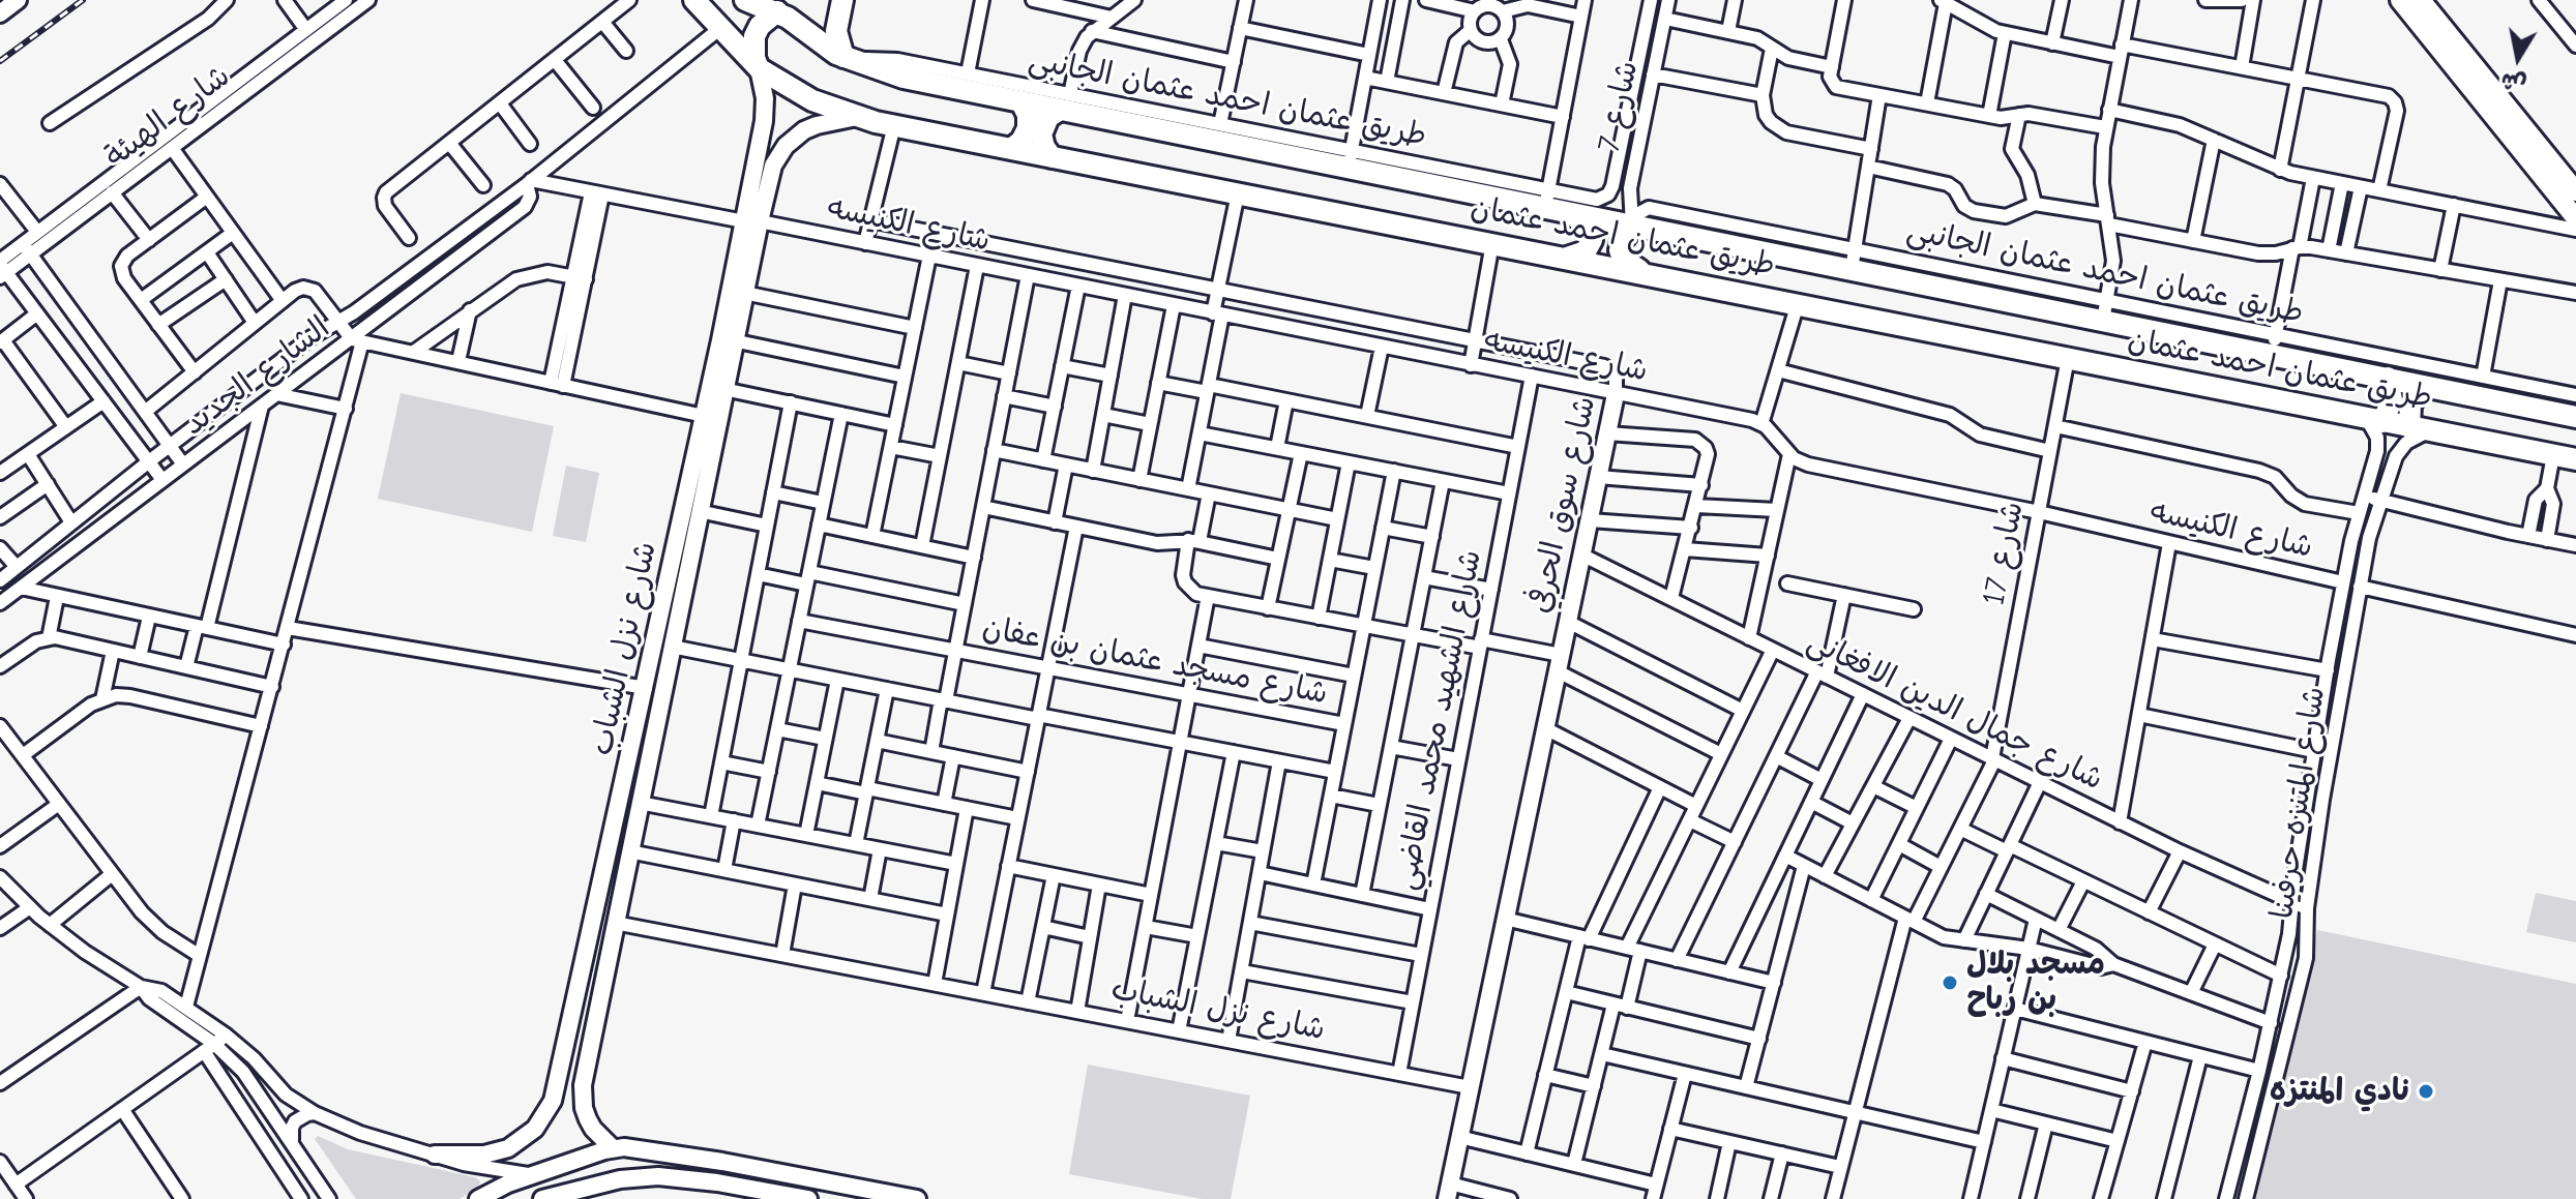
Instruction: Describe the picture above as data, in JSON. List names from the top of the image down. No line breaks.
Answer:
{"streets":{"main road":["طريق عثمان احمد عثمان"],"street":["طريق عثمان احمد عثمان الجانبى","شارع 7","شارع الهيئة","شارع الكنيسه","الشارع الجديد","شارع سوق الحرفي","شارع 17","شارع نزل الشباب","شارع مسجد عثمان بن عفان","شارع جمال الدين الافغانى","شارع الشهيد محمد القاضي","شارع المتنزه حرفينا"]},"crossings":[["طريق عثمان احمد عثمان الجانبى","شارع 7"],["طريق عثمان احمد عثمان الجانبى","طريق عثمان احمد عثمان"],["شارع 7","طريق عثمان احمد عثمان"],["شارع الكنيسه","الشارع الجديد"],["شارع الكنيسه","شارع سوق الحرفي"],["شارع الكنيسه","شارع 17"],["شارع الكنيسه","شارع نزل الشباب"],["شارع الكنيسه","شارع الشهيد محمد القاضي"],["شارع الكنيسه","شارع المتنزه حرفينا"],["طريق عثمان احمد عثمان","الشارع الجديد"],["طريق عثمان احمد عثمان","شارع 17"],["طريق عثمان احمد عثمان","شارع نزل الشباب"],["طريق عثمان احمد عثمان","شارع المتنزه حرفينا"],["شارع سوق الحرفي","شارع نزل الشباب"],["شارع سوق الحرفي","شارع جمال الدين الافغانى"],["شارع 17","شارع جمال الدين الافغانى"],["شارع نزل الشباب","شارع الشهيد محمد القاضي"],["شارع جمال الدين الافغانى","شارع المتنزه حرفينا"]],"places":["مسجد بلال بن رباح","نادي المنتزه"],"north":"bottom"}
